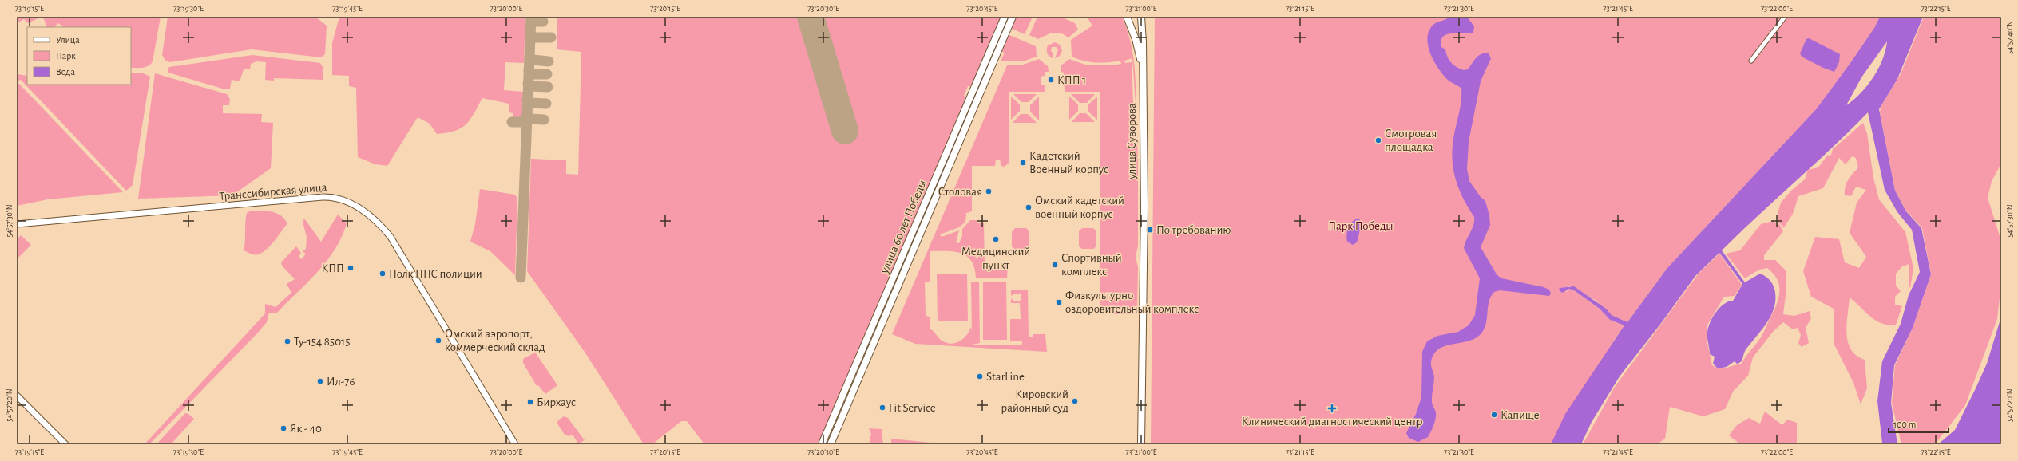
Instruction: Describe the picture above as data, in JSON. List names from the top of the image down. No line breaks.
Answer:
{"streets":{"main road":["улица Суворова","Транссибирская улица","улица 60 лет Победы"]},"parks":["Парк Победы"],"places":{"other":["КПП 1","Смотровая площадка","Кадетский Военный корпус","Столовая","Омский кадетский военный корпус","Медицинский пункт","Спортивный комплекс","КПП","Полк ППС полиции","Физкультурно оздоровительный комплекс","Омский аэропорт, коммерческий склад","Ту-154 85015","StarLine","Ил-76","Кировский районный суд","Бирхаус","Fit Service","Капище","Як - 40"],"transit":["По требованию"],"health":["Клинический диагностический центр"]},"legend":["Улица","Парк","Вода"],"scale_bar":"100 m","coordinates":["73°19'15\"E","73°19'30\"E","73°19'45\"E","73°20'00\"E","73°20'15\"E","73°20'30\"E","73°20'45\"E","73°21'00\"E","73°21'15\"E","73°21'30\"E","73°21'45\"E","73°22'00\"E","73°22'15\"E","54°57'40\"N","54°57'30\"N","54°57'20\"N"]}
